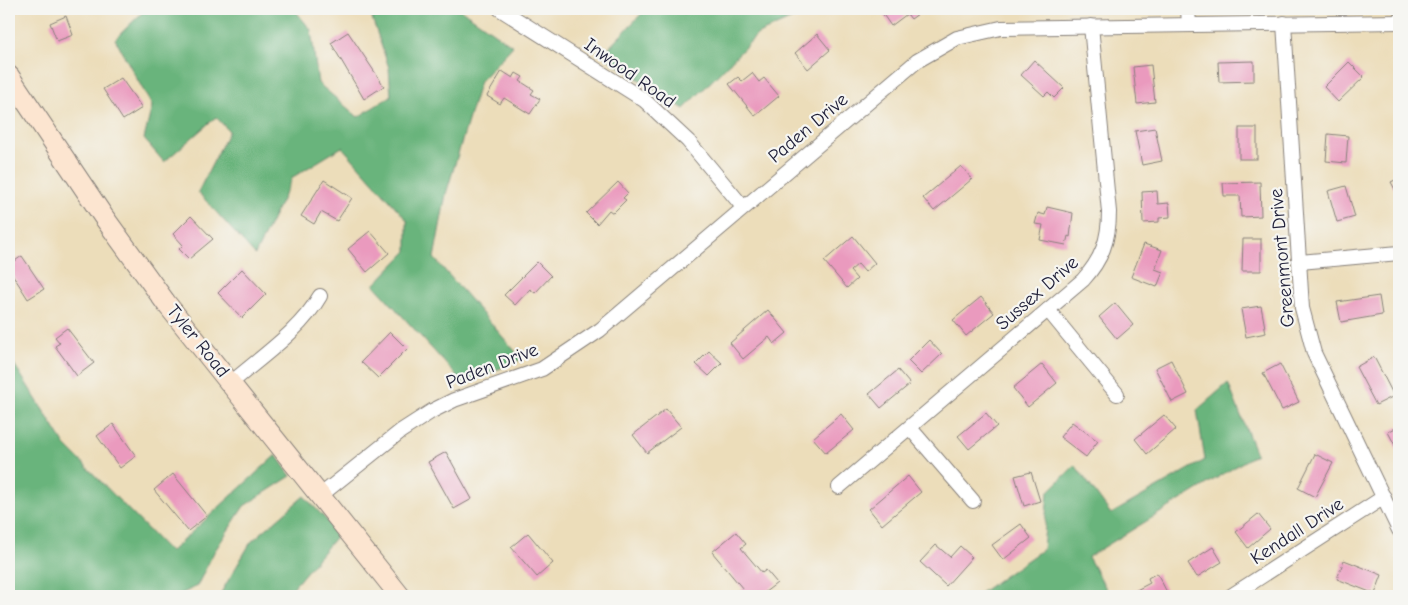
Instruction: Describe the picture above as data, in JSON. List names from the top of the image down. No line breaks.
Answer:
{"streets":{"street":["Inwood Road","Paden Drive","Greenmont Drive","Sussex Drive","Tyler Road","Kendall Drive"]},"crossings":[["Inwood Road","Paden Drive"],["Paden Drive","Greenmont Drive"],["Paden Drive","Sussex Drive"],["Paden Drive","Tyler Road"],["Greenmont Drive","Kendall Drive"]]}
